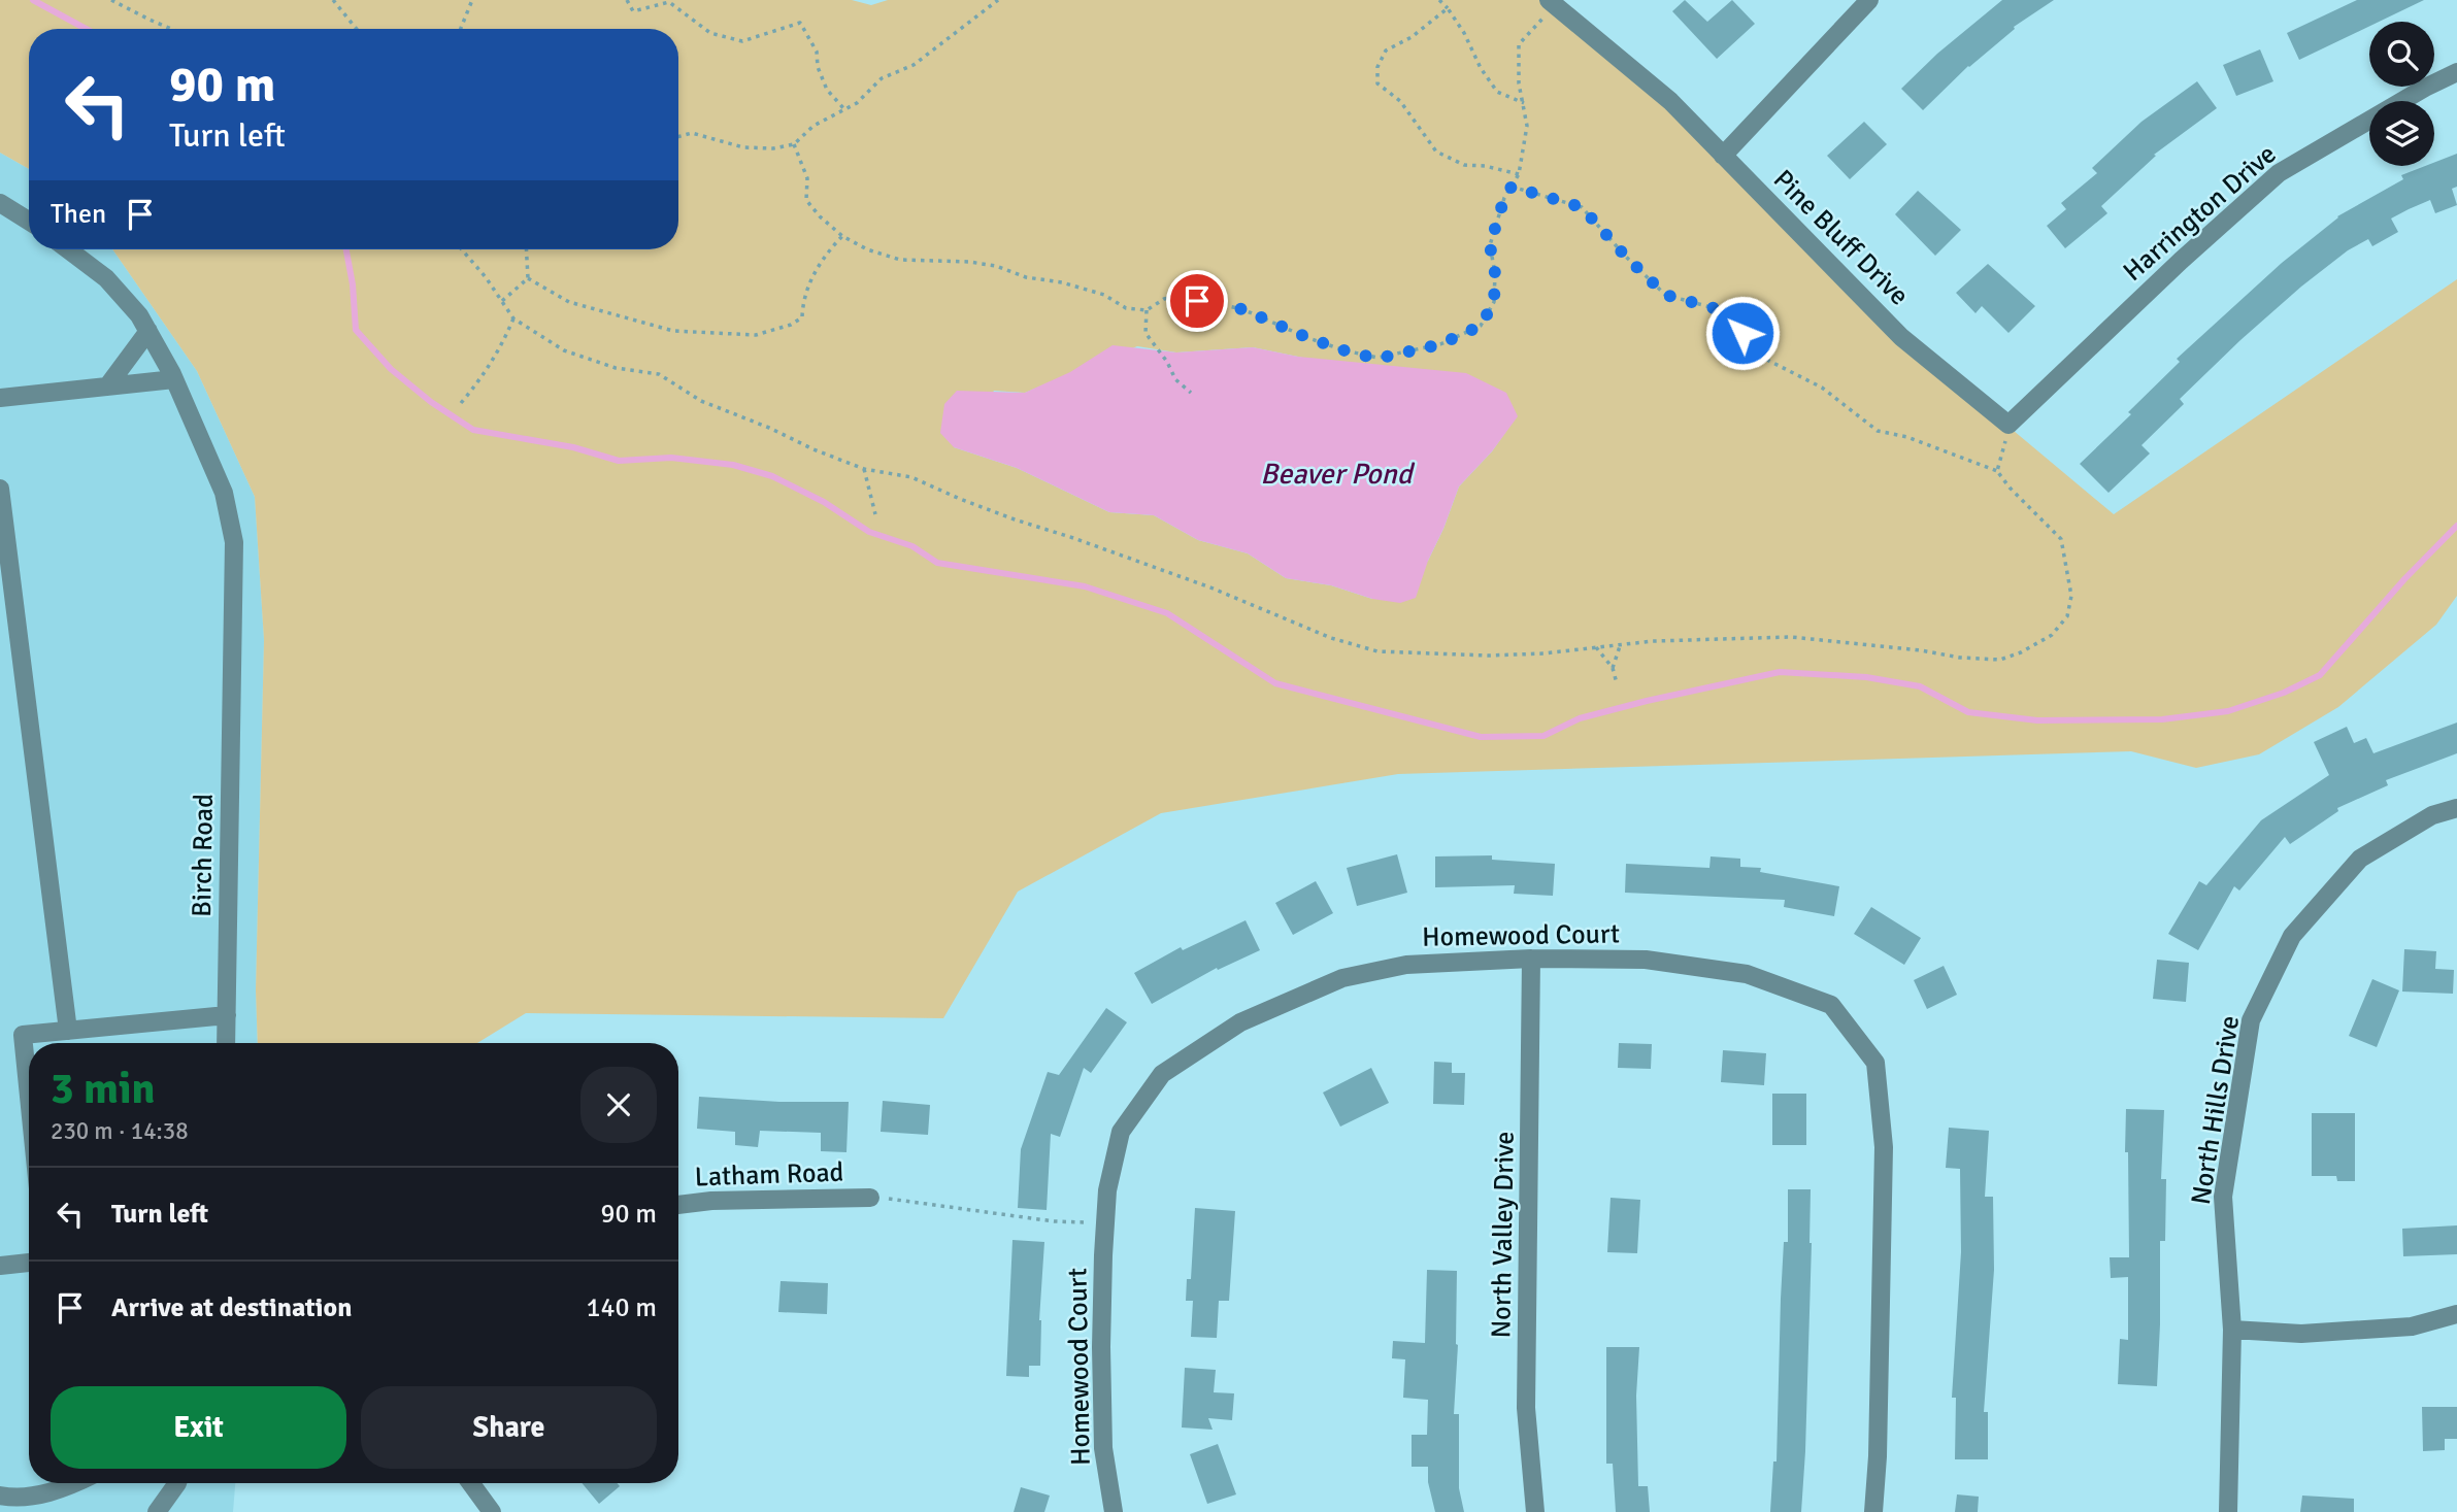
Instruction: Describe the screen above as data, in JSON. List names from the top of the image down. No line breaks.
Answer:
{"streets":{"street":["Harrington Drive","Pine Bluff Drive","Birch Road","Homewood Court","North Hills Drive","Latham Road","North Valley Drive"]},"crossings":[["Harrington Drive","Pine Bluff Drive"],["Homewood Court","North Valley Drive"]],"water":["Beaver Pond"],"page":{"turn":["90 m","Turn left"],"then":"Then","heading":["3 min","230 m · 14:38"],"list":[{"name":"Turn left","value":"90 m"},{"name":"Arrive at destination","value":"140 m"}],"buttons":["Exit","Share"]}}
